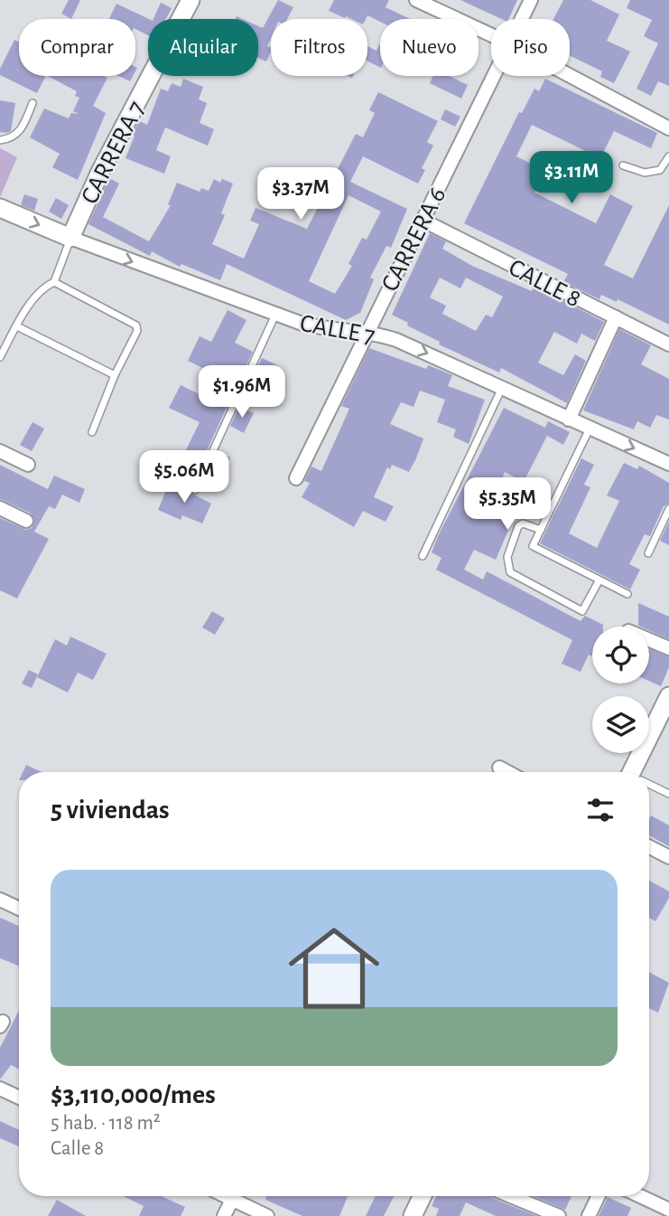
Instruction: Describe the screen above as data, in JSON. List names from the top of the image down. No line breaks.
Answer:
{"streets":{"street":["CARRERA 7","CARRERA 6","CALLE 8","CALLE 7"]},"crossings":[["CARRERA 7","CALLE 7"],["CARRERA 6","CALLE 8"],["CARRERA 6","CALLE 7"]],"one_way":["CALLE 7"],"page":{"chip":["Comprar","Alquilar","Filtros","Nuevo","Piso"],"price":["$3.11M","$3.37M","$1.96M","$5.06M","$5.35M"],"heading":"5 viviendas","list":[{"name":"$3,110,000/mes","note":"5 hab. · 118 m² · Calle 8"}]}}
